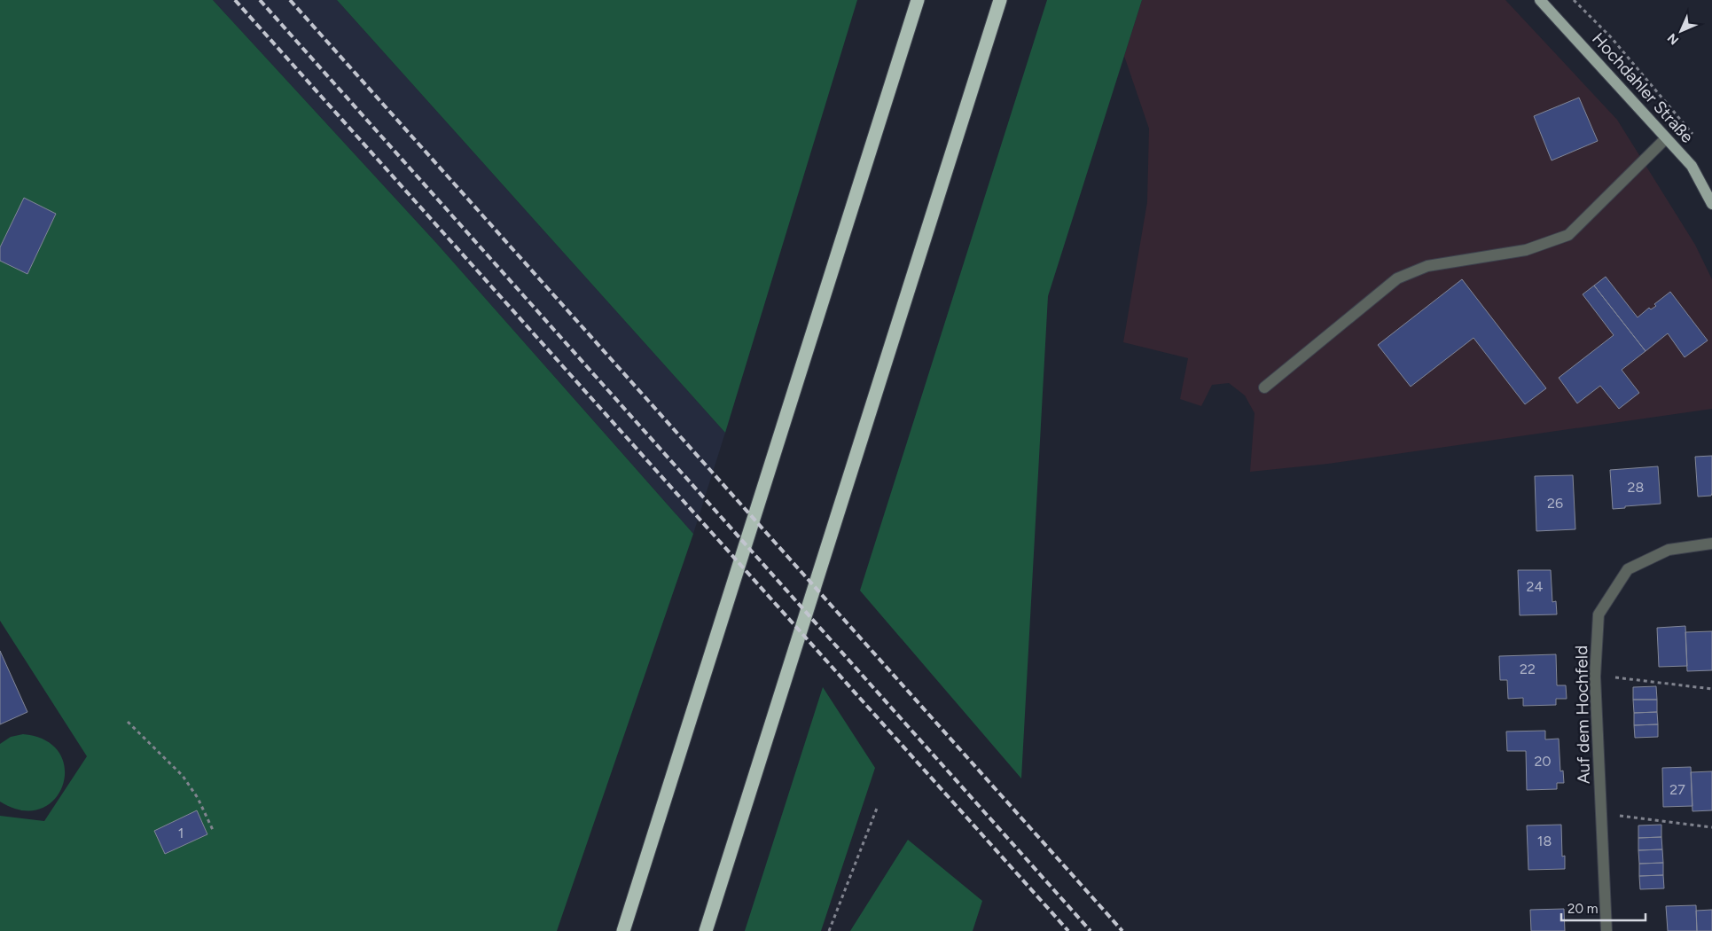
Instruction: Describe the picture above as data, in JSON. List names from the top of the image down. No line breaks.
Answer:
{"streets":{"main road":["Hochdahler Straße"],"street":["Auf dem Hochfeld"]},"house_numbers":["28","26","24","22","20","27","1","18"],"scale_bar":"20 m","north":"bottom left"}
